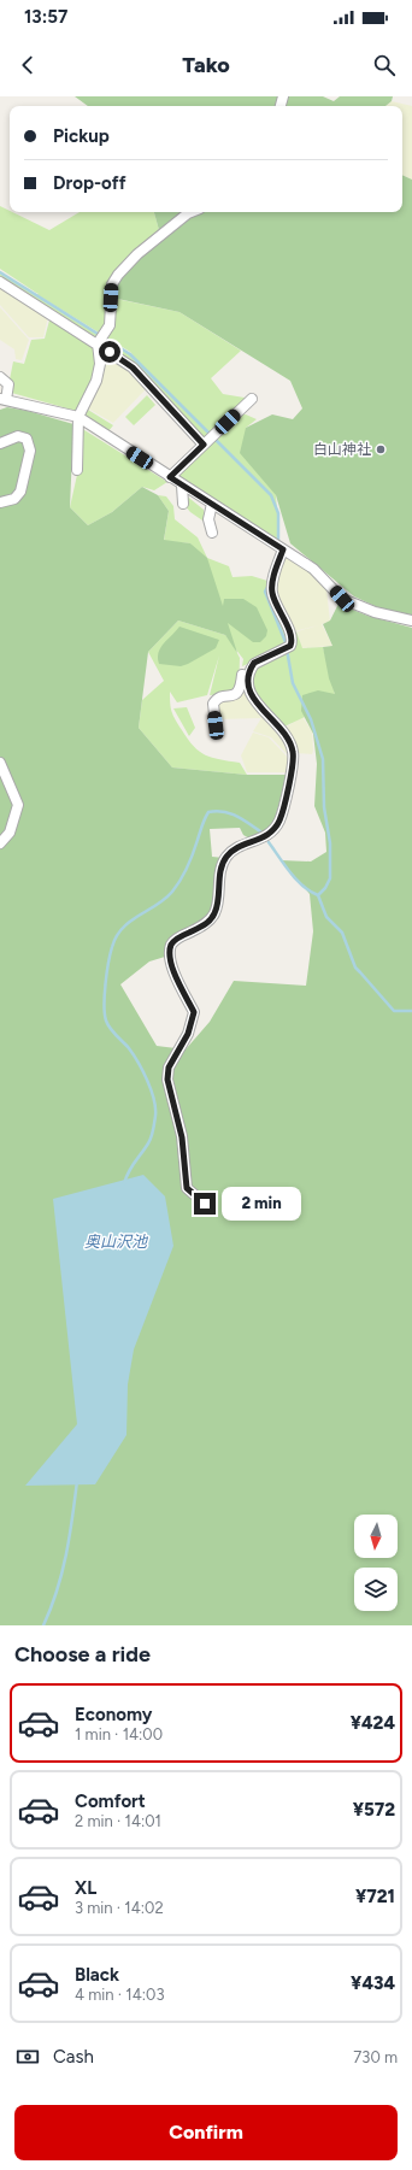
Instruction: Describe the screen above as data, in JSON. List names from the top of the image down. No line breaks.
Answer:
{"water":["奥山沢池"],"places":["白山神社"],"north":"bottom","page":{"status":"13:57","header":"Tako","banner":["Pickup","Drop-off"],"bubble":"2 min","heading":"Choose a ride","list":[{"name":"Economy","note":"1 min · 14:00","value":"¥424"},{"name":"Comfort","note":"2 min · 14:01","value":"¥572"},{"name":"XL","note":"3 min · 14:02","value":"¥721"},{"name":"Black","note":"4 min · 14:03","value":"¥434"}],"pay":["Cash","730 m"],"buttons":"Confirm"}}
